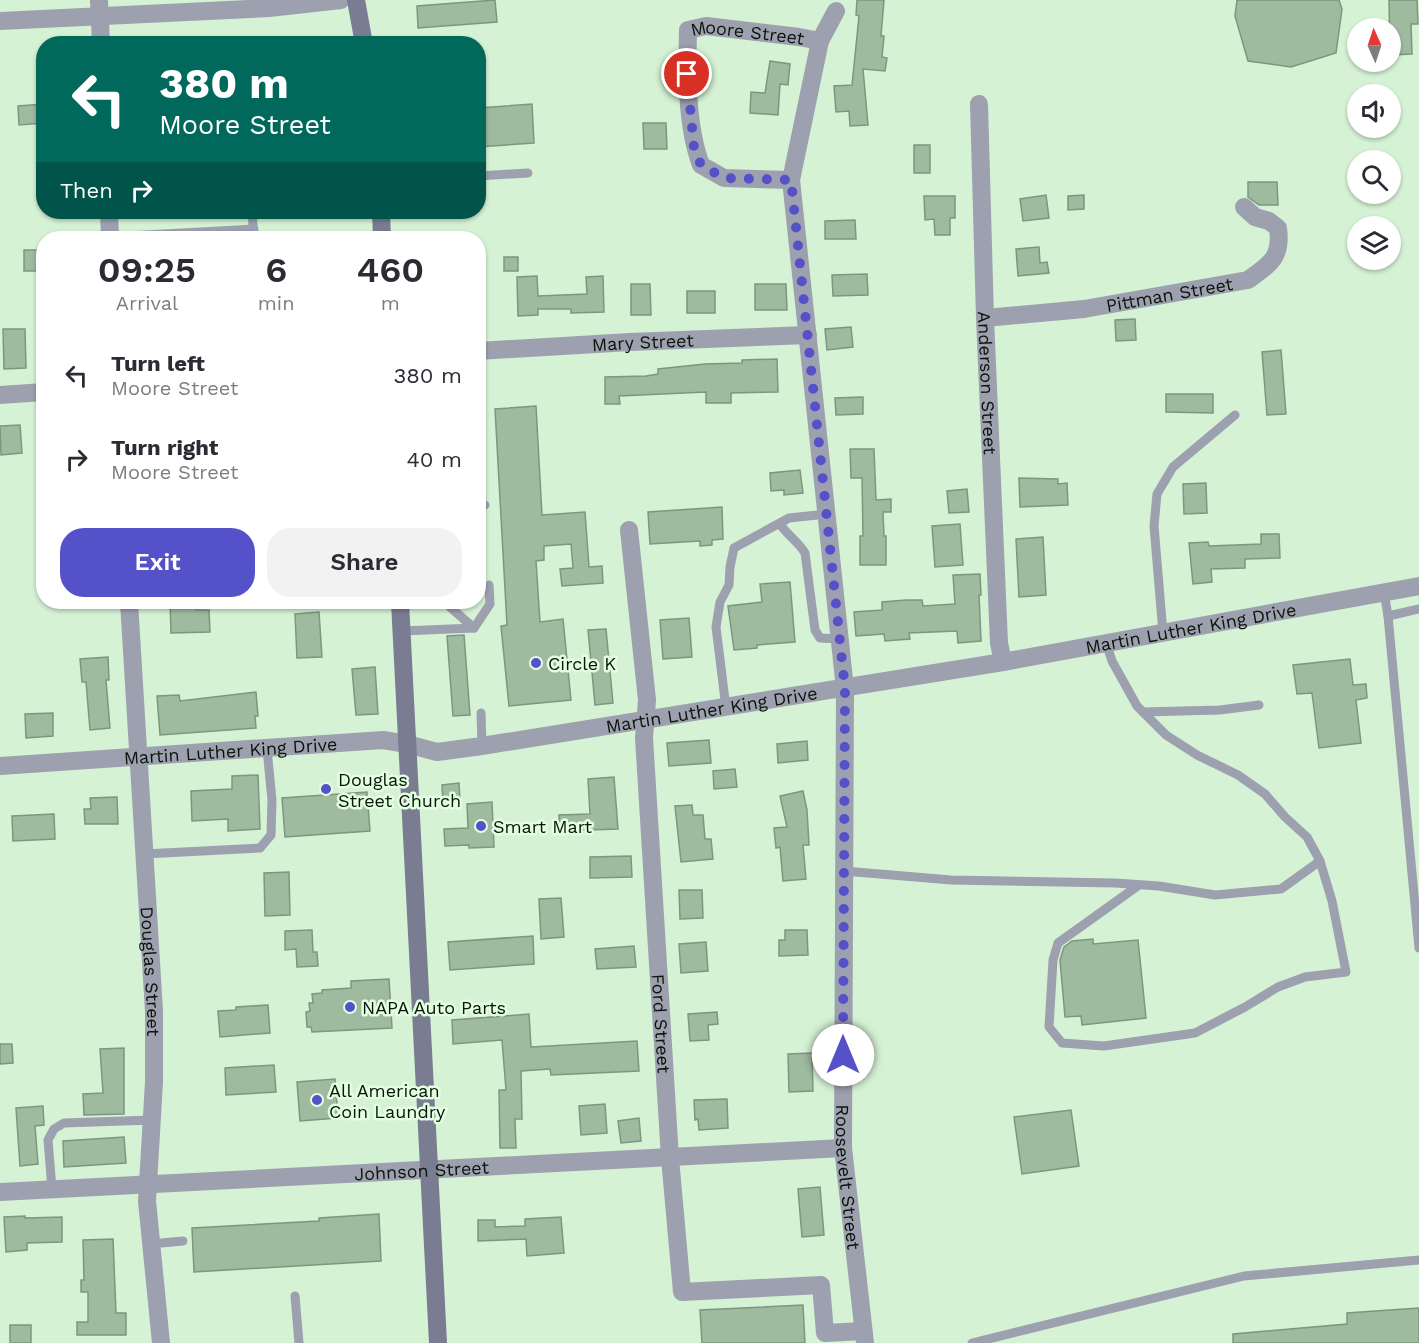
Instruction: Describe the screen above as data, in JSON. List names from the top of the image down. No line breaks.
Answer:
{"streets":{"street":["Moore Street","Pittman Street","Mary Street","Anderson Street","Martin Luther King Drive","Douglas Street","Ford Street","Johnson Street","Roosevelt Street"]},"crossings":[["Moore Street","Roosevelt Street"],["Pittman Street","Anderson Street"],["Mary Street","Roosevelt Street"],["Anderson Street","Martin Luther King Drive"],["Martin Luther King Drive","Douglas Street"],["Martin Luther King Drive","Ford Street"],["Martin Luther King Drive","Roosevelt Street"],["Douglas Street","Johnson Street"],["Ford Street","Johnson Street"],["Ford Street","Roosevelt Street"],["Johnson Street","Roosevelt Street"]],"places":["Circle K","Douglas Street Church","Smart Mart","NAPA Auto Parts","All American Coin Laundry"],"north":"top","page":{"turn":["380 m","Moore Street"],"then":"Then","eta":["09:25","Arrival","6","min","460","m"],"list":[{"name":"Turn left","note":"Moore Street","value":"380 m"},{"name":"Turn right","note":"Moore Street","value":"40 m"}],"buttons":["Exit","Share"]}}
